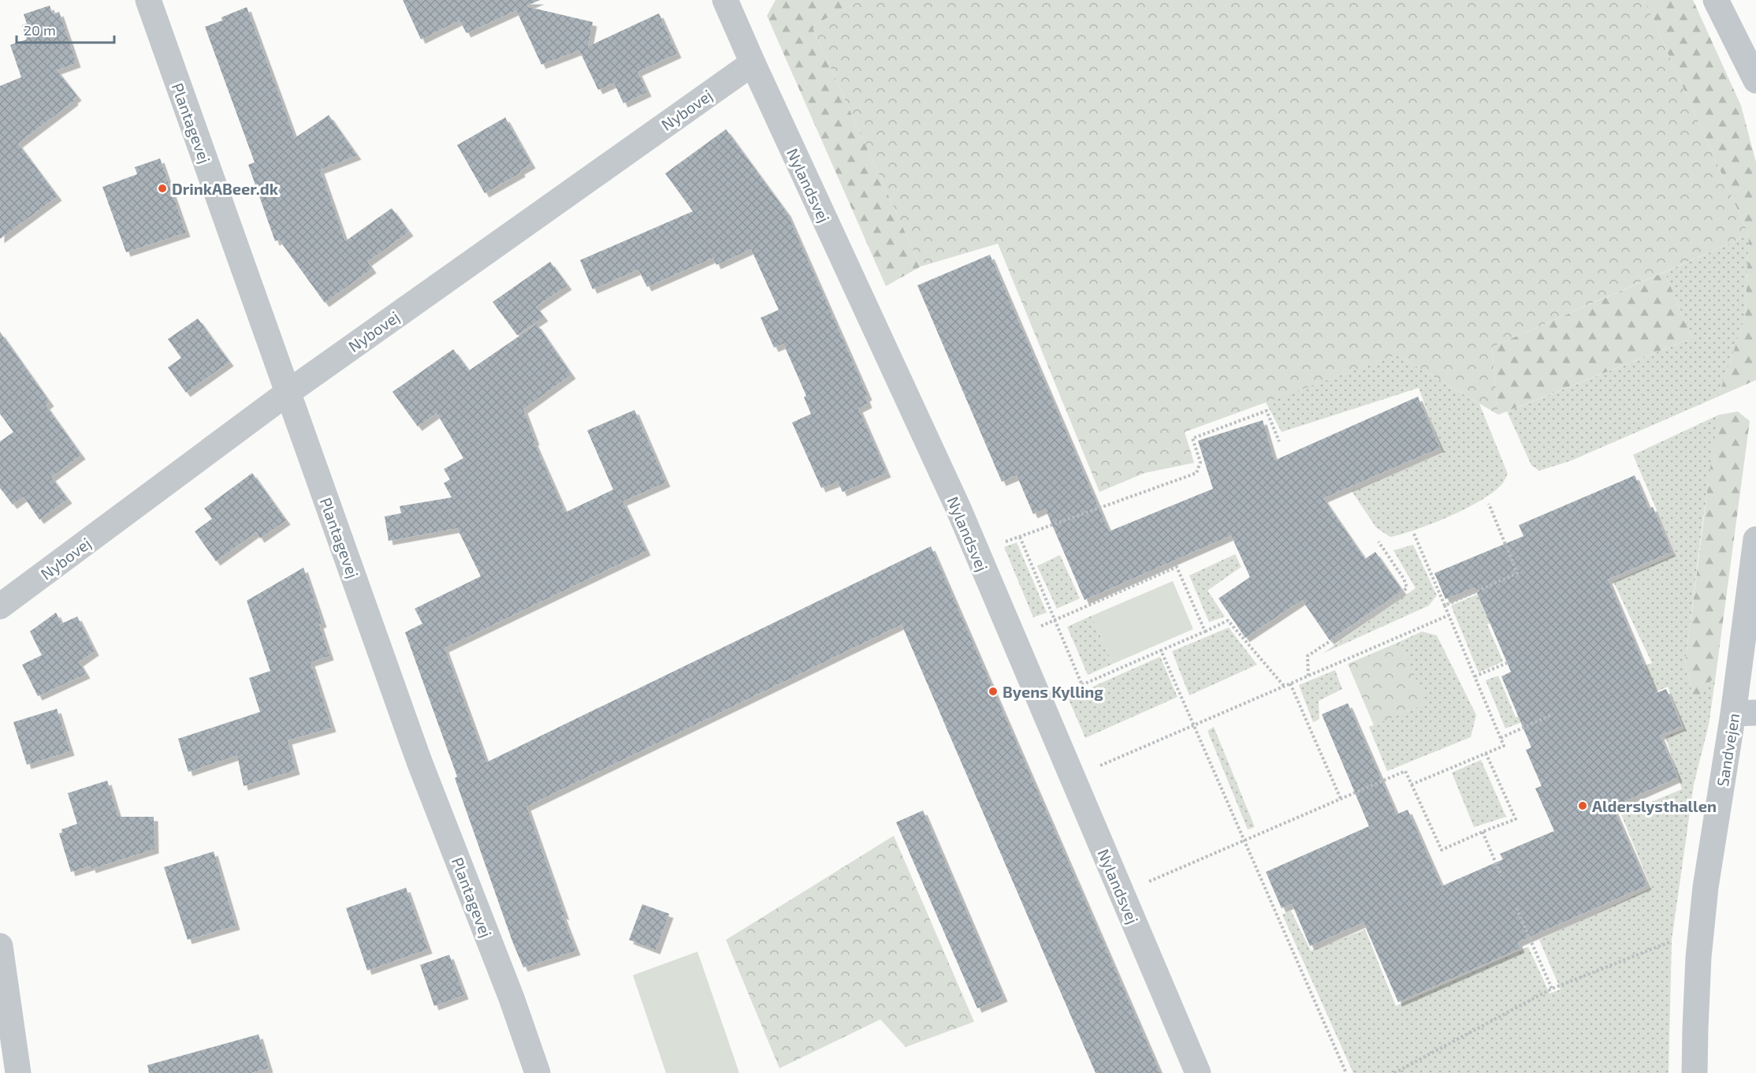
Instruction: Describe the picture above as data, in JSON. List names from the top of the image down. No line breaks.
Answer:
{"streets":{"street":["Nybovej","Plantagevej","Nylandsvej","Sandvejen"]},"crossings":[["Nybovej","Plantagevej"],["Nybovej","Nylandsvej"]],"places":["DrinkABeer.dk","Byens Kylling","Alderslysthallen"],"scale_bar":"20 m"}
